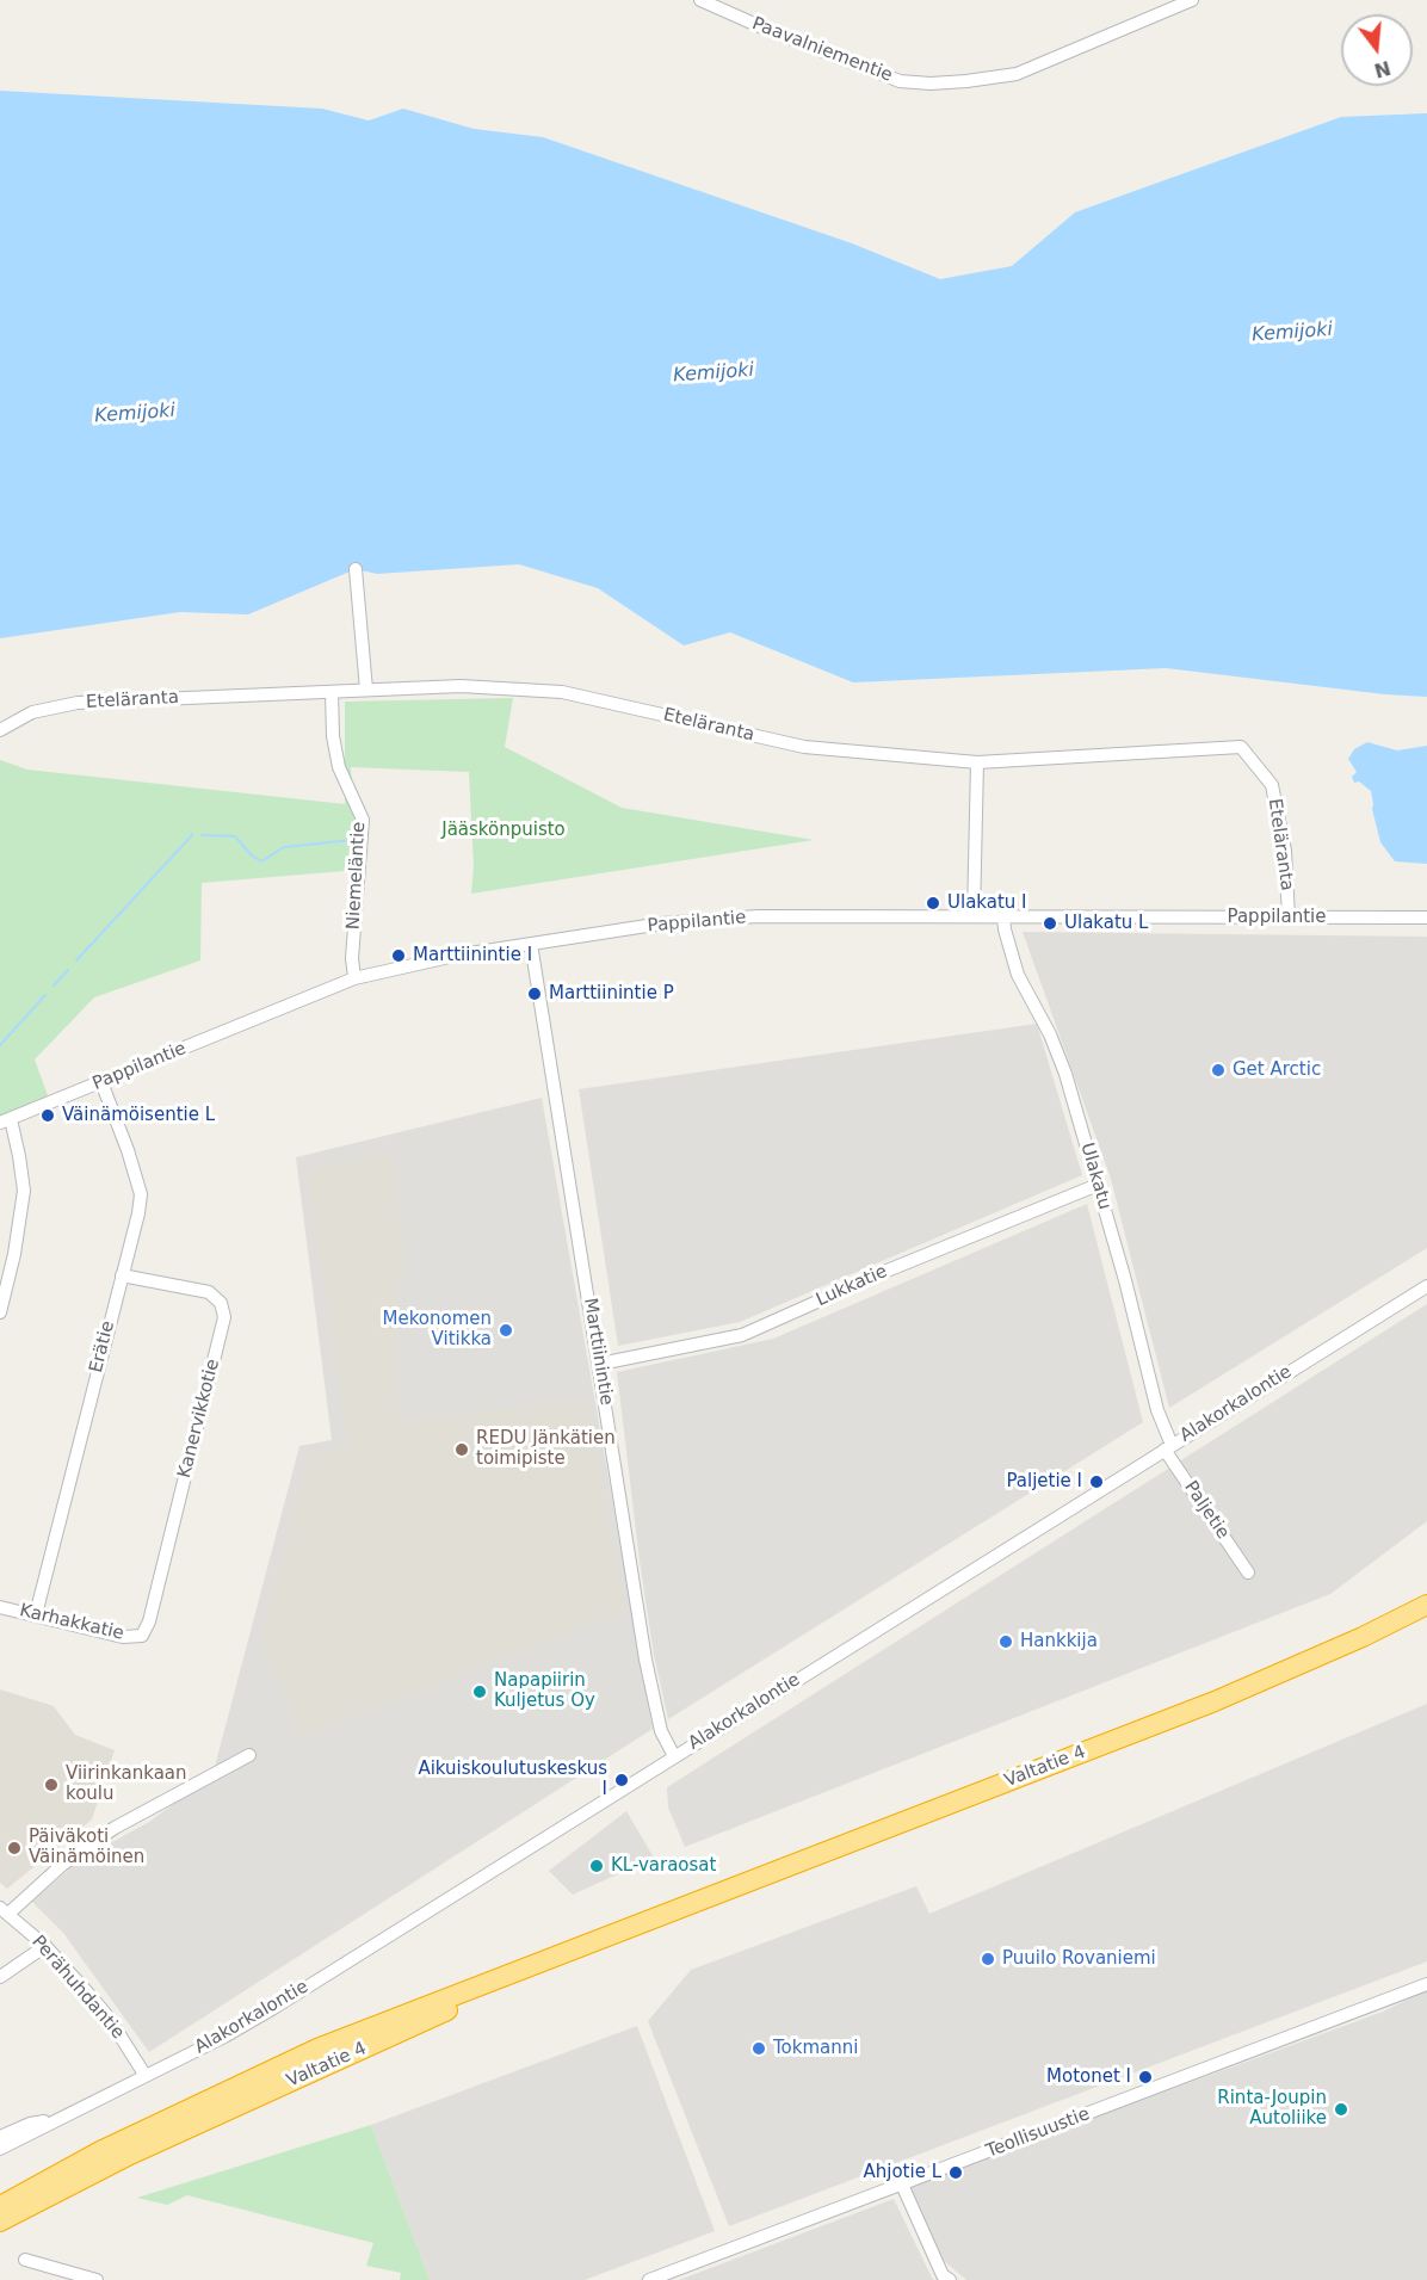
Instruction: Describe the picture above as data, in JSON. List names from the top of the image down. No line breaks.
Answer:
{"streets":{"highway":["Valtatie 4"],"street":["Paavalniementie","Eteläranta","Niemeläntie","Pappilantie","Ulakatu","Lukkatie","Erätie","Marttiinintie","Alakorkalontie","Kanervikkotie","Paljetie","Karhakkatie","Perähuhdantie","Teollisuustie"]},"crossings":[["Eteläranta","Niemeläntie"],["Eteläranta","Pappilantie"],["Niemeläntie","Pappilantie"],["Pappilantie","Ulakatu"],["Pappilantie","Erätie"],["Pappilantie","Marttiinintie"],["Ulakatu","Lukkatie"],["Ulakatu","Alakorkalontie"],["Ulakatu","Paljetie"],["Lukkatie","Marttiinintie"],["Erätie","Kanervikkotie"],["Erätie","Karhakkatie"],["Marttiinintie","Alakorkalontie"],["Alakorkalontie","Paljetie"],["Alakorkalontie","Perähuhdantie"],["Kanervikkotie","Karhakkatie"]],"water":["Kemijoki"],"parks":["Jääskönpuisto"],"places":["Ulakatu I","Ulakatu L","Marttiinintie I","Marttiinintie P","Get Arctic","Väinämöisentie L","Mekonomen Vitikka","REDU Jänkätien toimipiste","Paljetie I","Hankkija","Napapiirin Kuljetus Oy","Aikuiskoulutuskeskus I","Viirinkankaan koulu","Päiväkoti Väinämöinen","KL-varaosat","Puuilo Rovaniemi","Tokmanni","Motonet I","Rinta-Joupin Autoliike","Ahjotie L"],"north":"bottom"}
